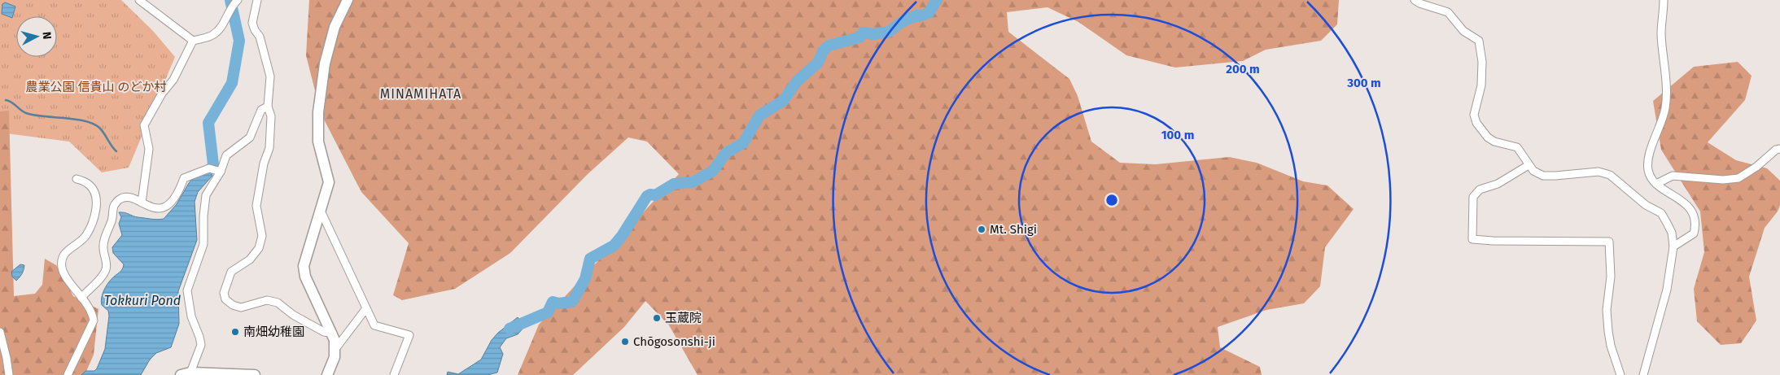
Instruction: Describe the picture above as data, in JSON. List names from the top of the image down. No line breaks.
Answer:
{"districts":["MINAMIHATA"],"water":["Tokkuri Pond"],"parks":["農業公園 信貴山 のどか村"],"places":["Mt. Shigi","玉蔵院","南畑幼稚園","Chōgosonshi-ji"],"north":"right","rings":["200 m","300 m","100 m"]}
